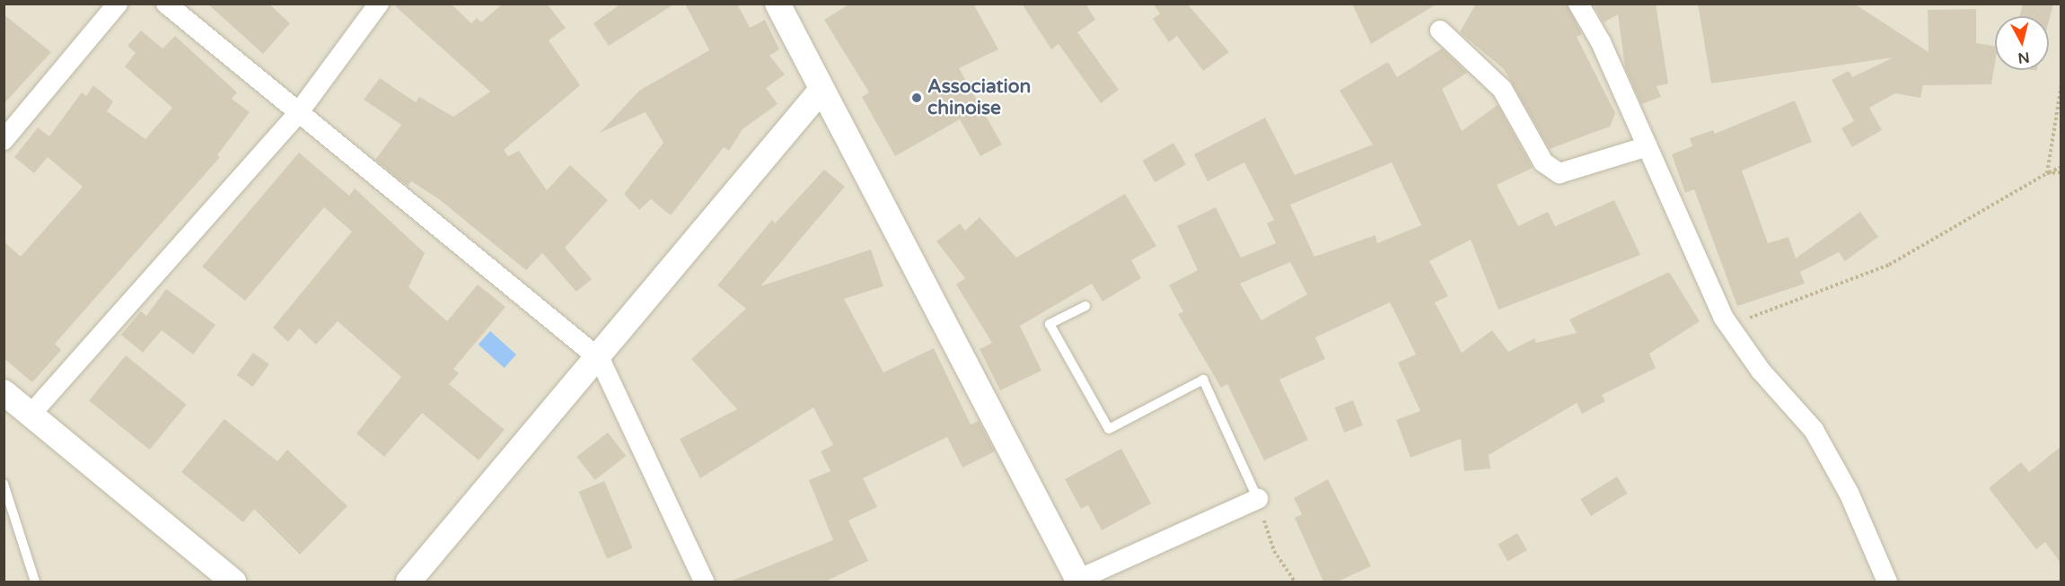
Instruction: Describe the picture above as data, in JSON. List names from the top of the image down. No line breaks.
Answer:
{"places":["Association chinoise"],"north":"bottom"}
